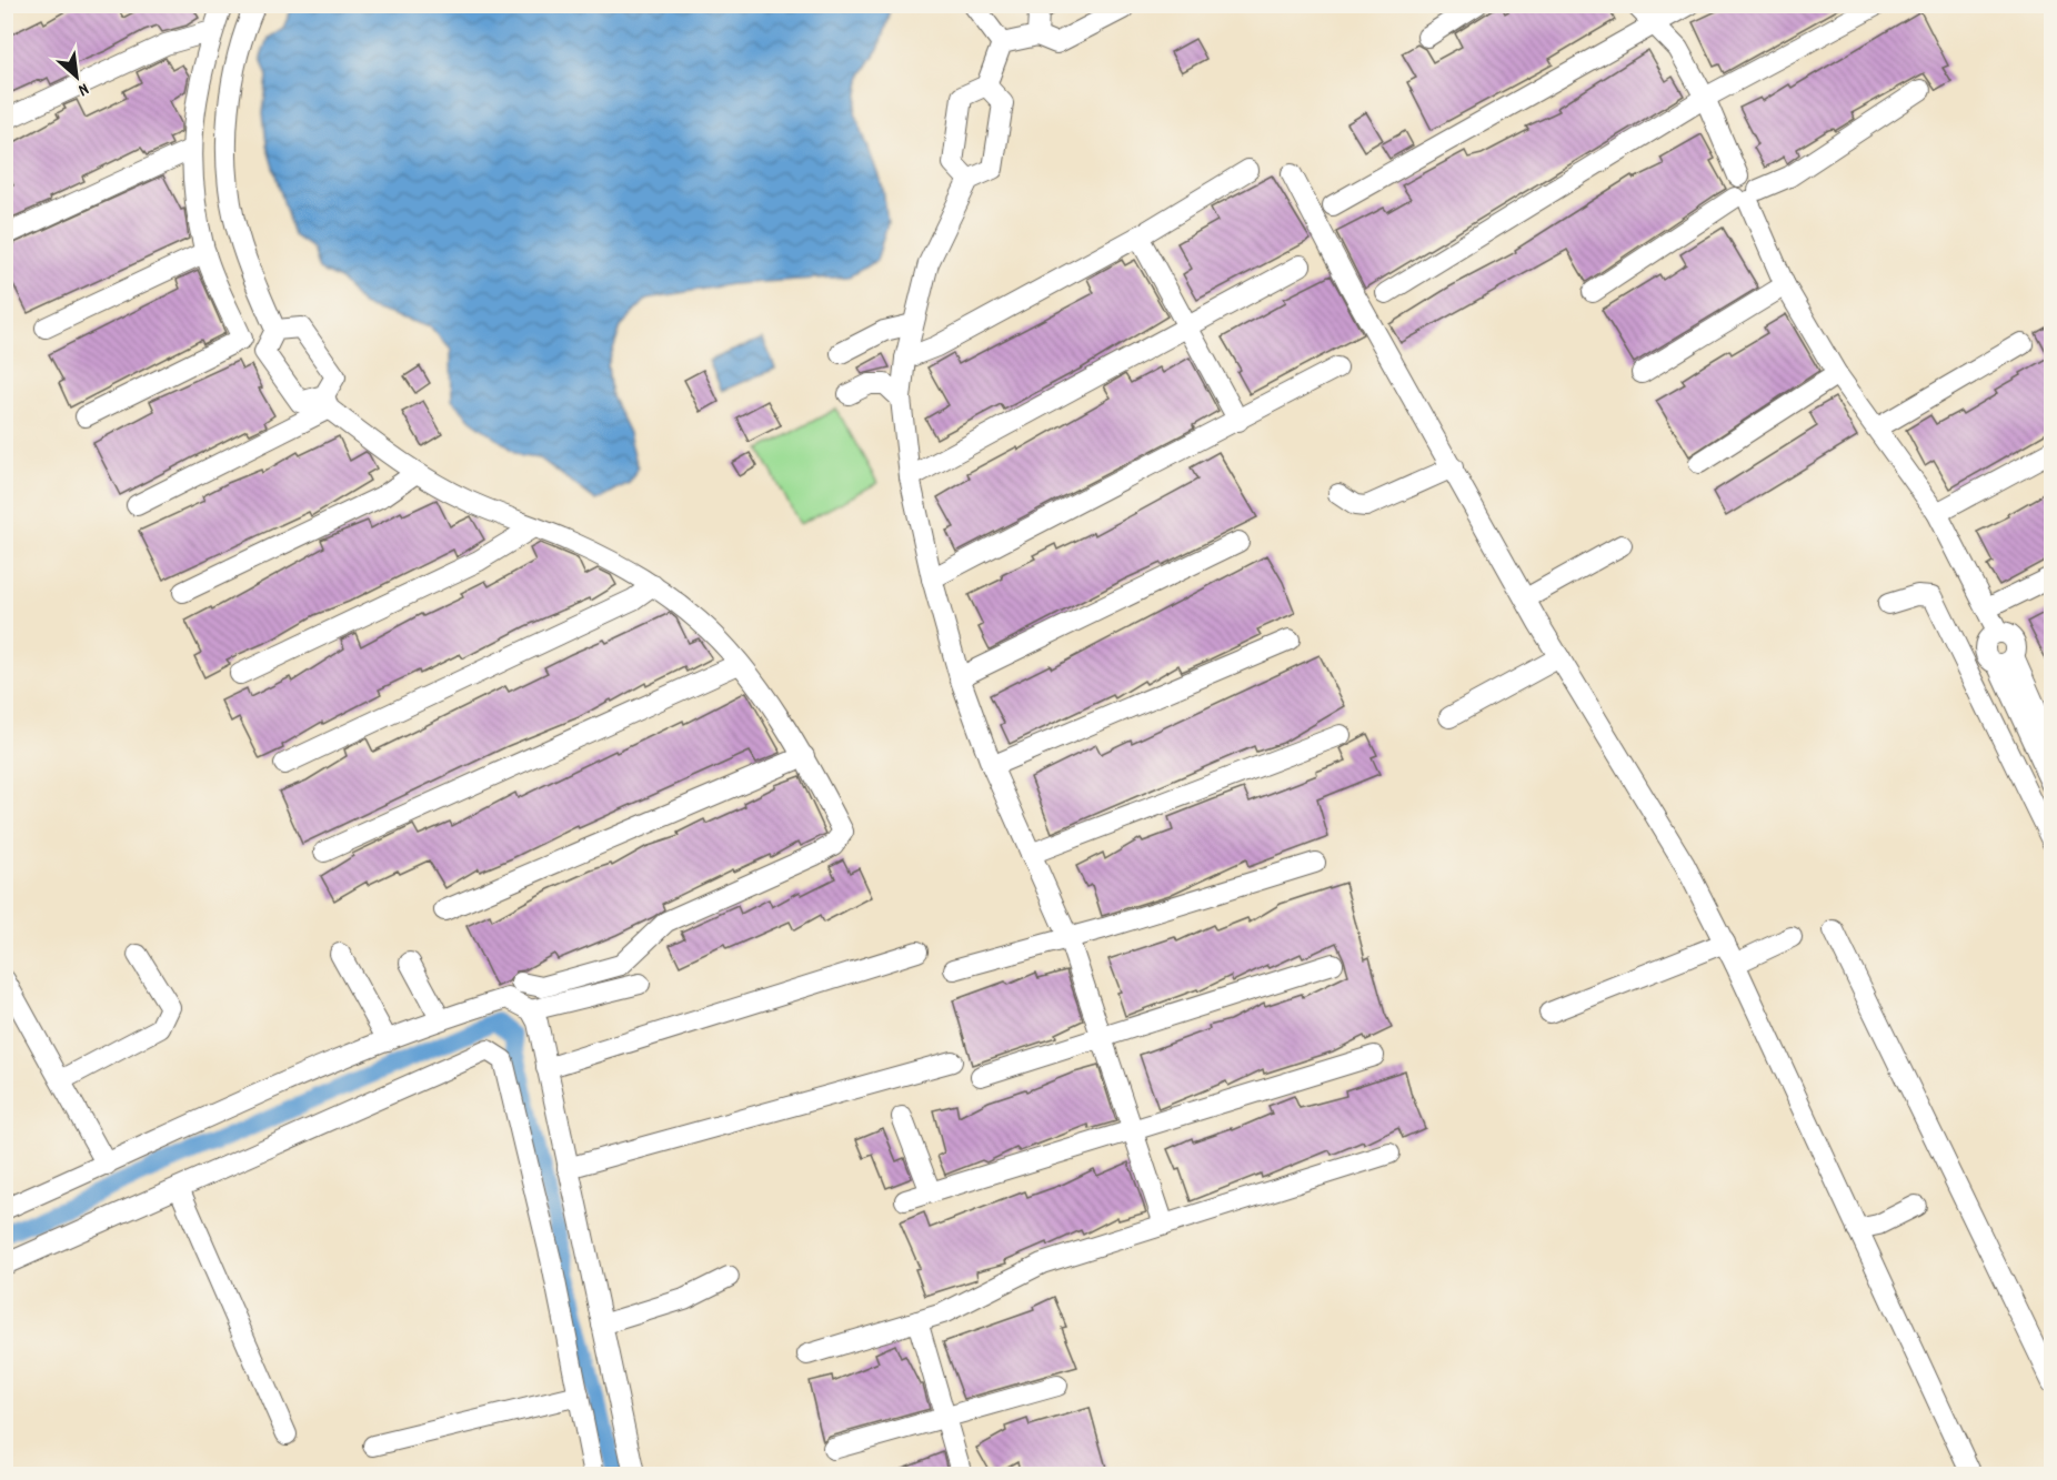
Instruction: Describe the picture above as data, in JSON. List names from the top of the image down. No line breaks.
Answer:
{"north":"bottom right"}
